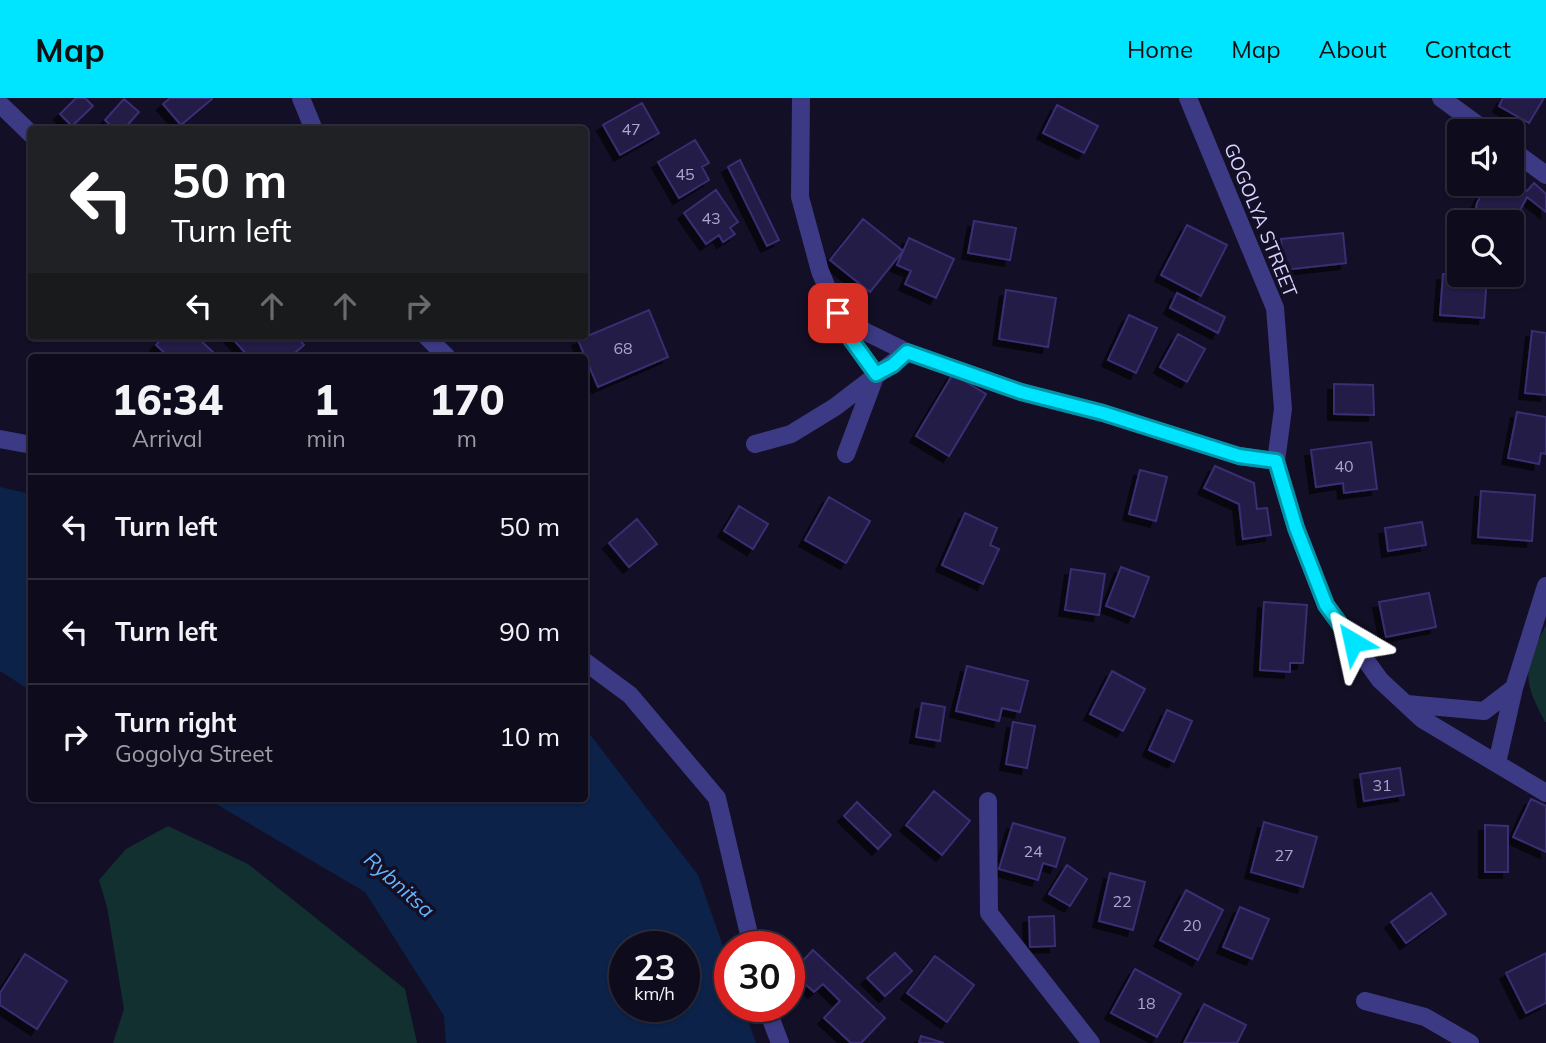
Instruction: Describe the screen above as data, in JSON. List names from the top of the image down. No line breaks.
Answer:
{"streets":{"street":["GOGOLYA STREET"]},"water":["Rybnitsa"],"house_numbers":["47","45","43","68","40","31","24","27","22","20","18"],"page":{"header":"Map","nav":["Home","Map","About","Contact"],"turn":["50 m","Turn left"],"eta":["16:34","Arrival","1","min","170","m"],"list":[{"name":"Turn left","value":"50 m"},{"name":"Turn left","value":"90 m"},{"name":"Turn right","note":"Gogolya Street","value":"10 m"}],"speed":"23 km/h","limit":"30"}}
